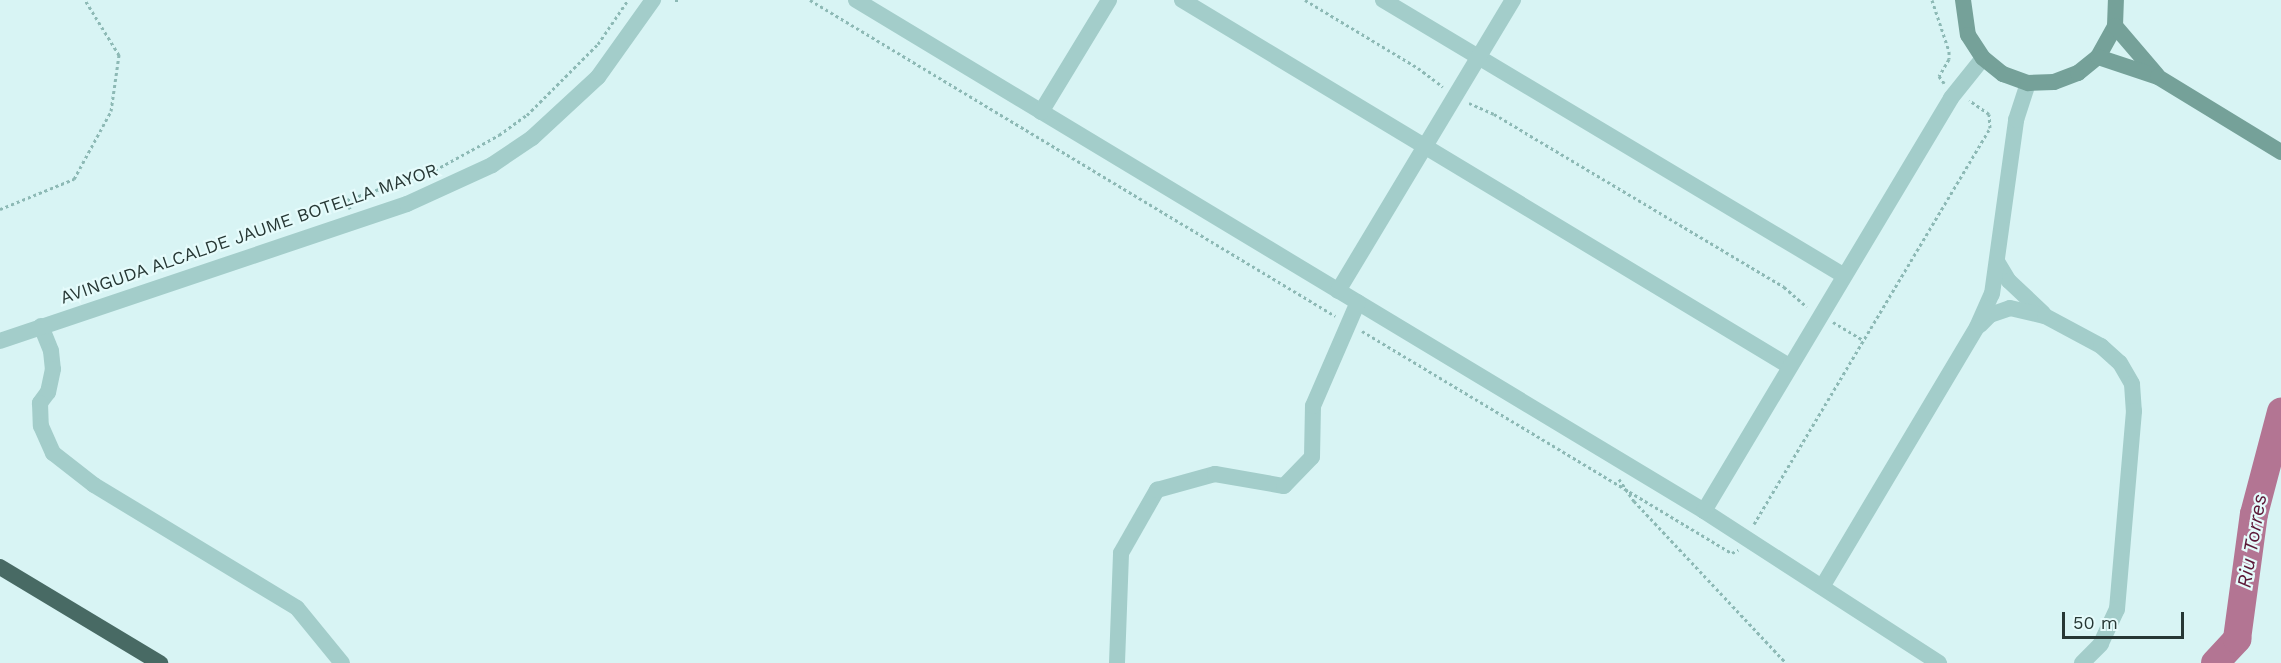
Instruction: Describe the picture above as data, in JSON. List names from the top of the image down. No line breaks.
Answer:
{"streets":{"street":["AVINGUDA ALCALDE JAUME BOTELLA MAYOR"]},"water":["Riu Torres"],"scale_bar":"50 m"}
